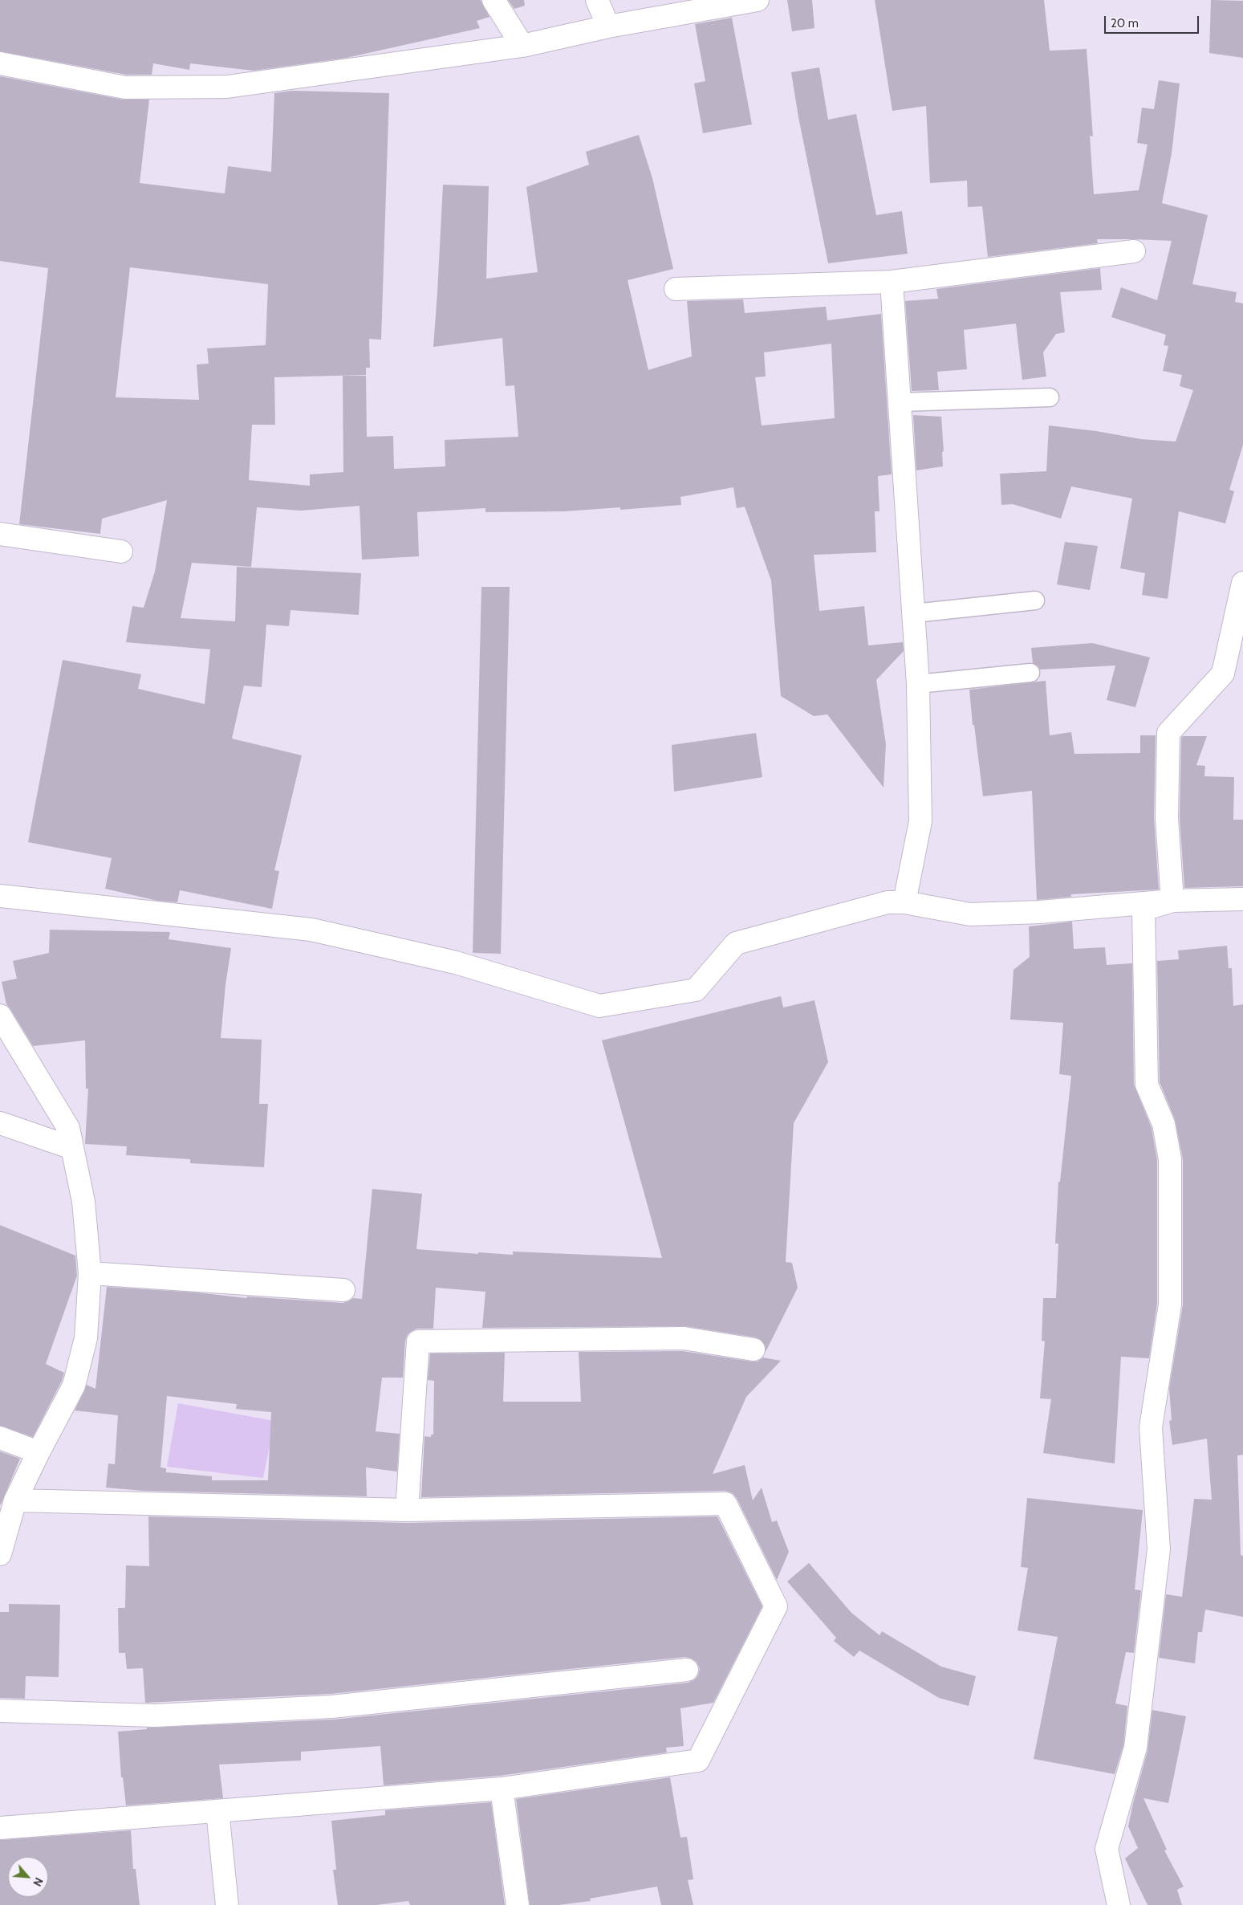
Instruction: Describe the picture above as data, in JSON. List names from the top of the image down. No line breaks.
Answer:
{"scale_bar":"20 m","north":"bottom right"}
